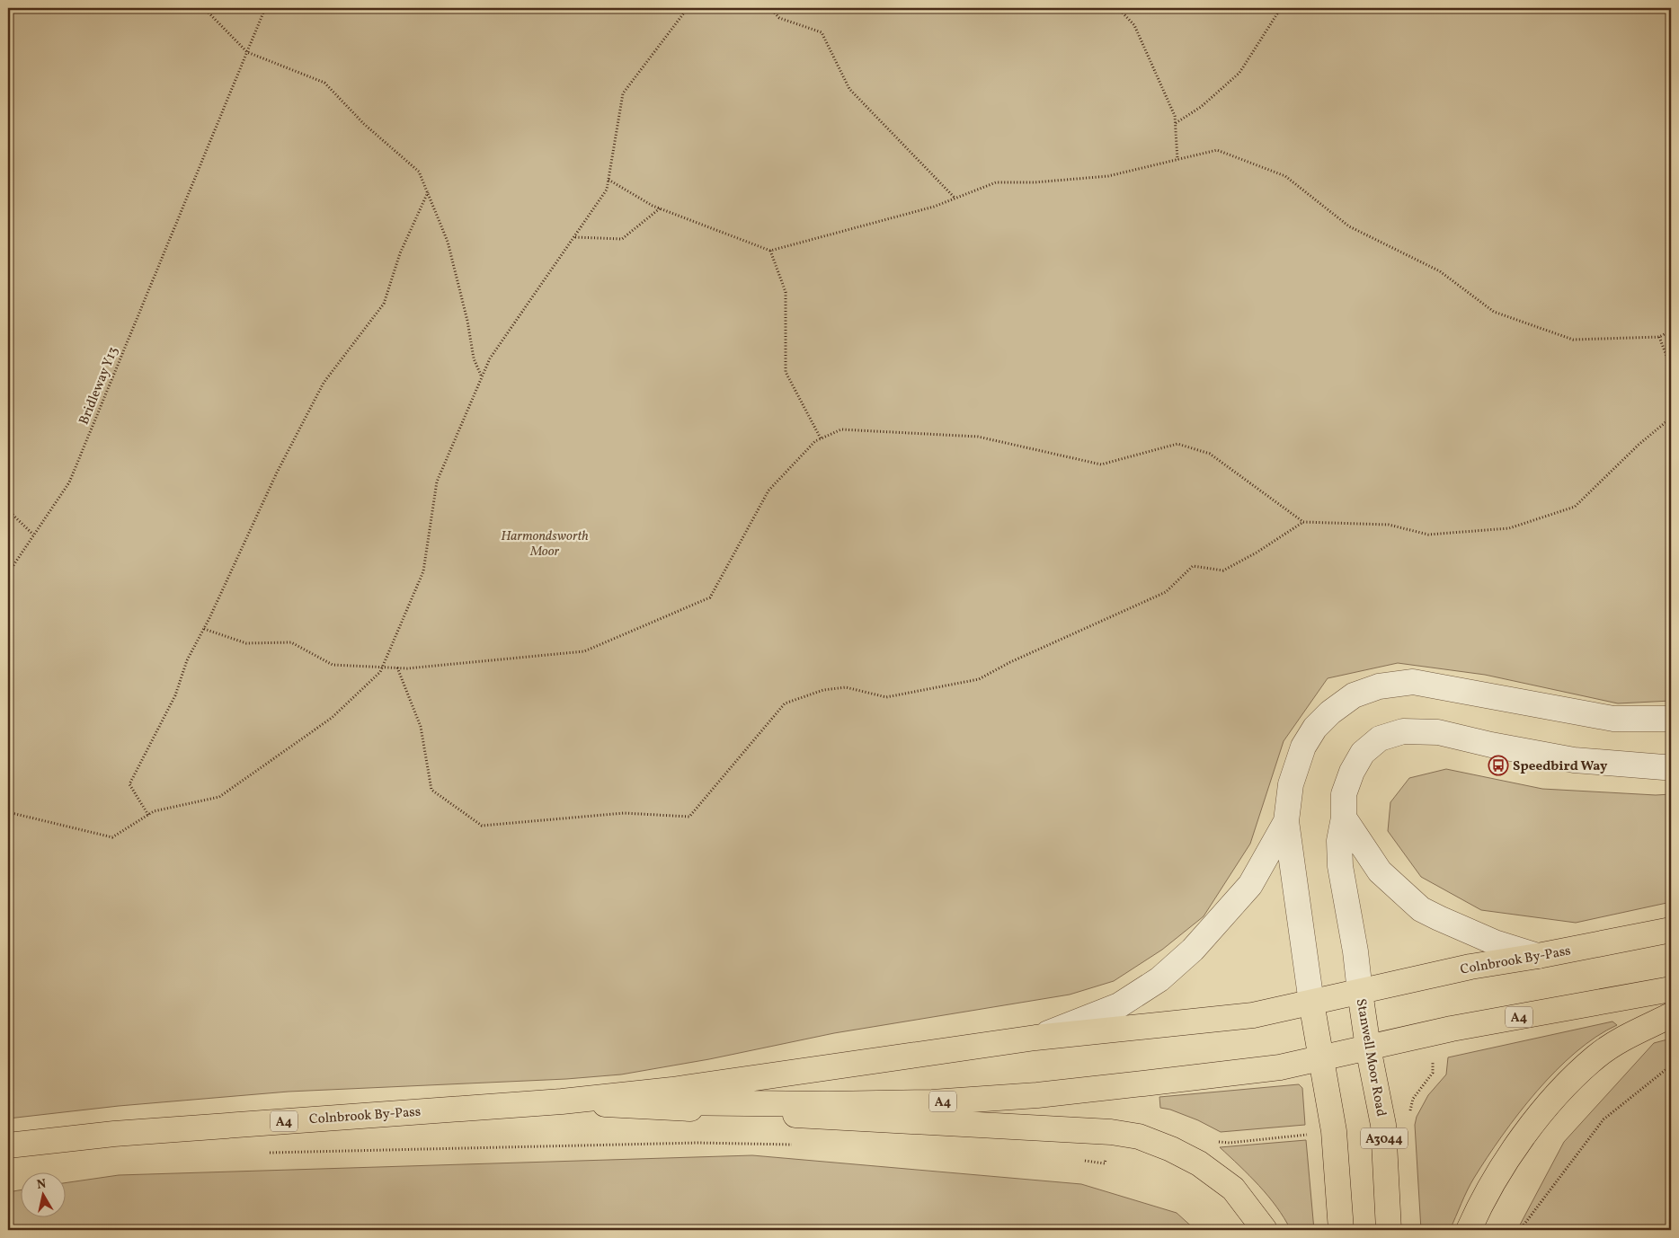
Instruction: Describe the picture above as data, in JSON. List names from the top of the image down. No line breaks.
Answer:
{"streets":{"main road":["Colnbrook By-Pass","A4","Stanwell Moor Road","A3044"],"path":["Bridleway Y13"]},"crossings":[["Colnbrook By-Pass","A4"],["Colnbrook By-Pass","Stanwell Moor Road"],["A4","Stanwell Moor Road"]],"parks":["Harmondsworth Moor"],"places":{"bus stop":["Speedbird Way"]},"north":"top"}
